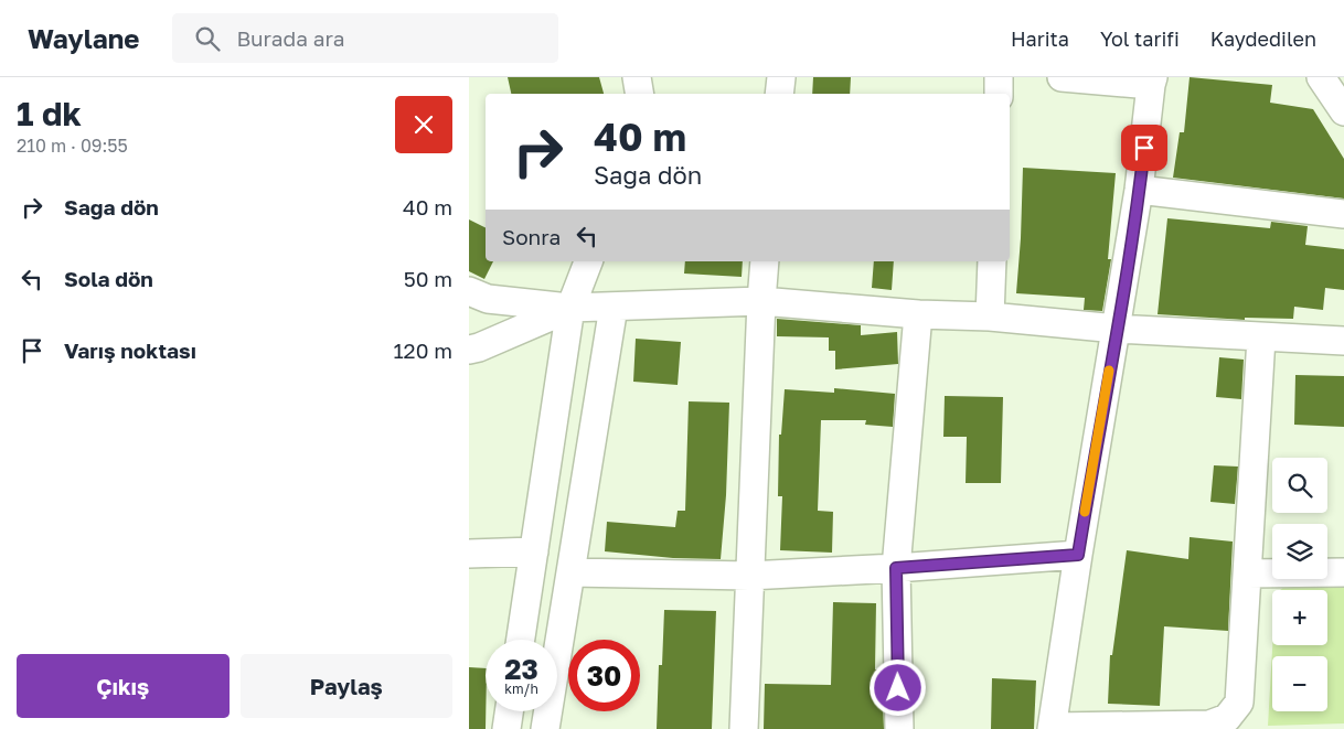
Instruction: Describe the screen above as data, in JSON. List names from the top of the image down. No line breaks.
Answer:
{"page":{"header":"Waylane","search":"Burada ara","nav":["Harita","Yol tarifi","Kaydedilen"],"heading":["1 dk","210 m · 09:55"],"turn":["40 m","Sağa dön"],"list":[{"name":"Sağa dön","value":"40 m"},{"name":"Sola dön","value":"50 m"},{"name":"Varış noktası","value":"120 m"}],"then":"Sonra","map_buttons":["+","−"],"speed":"23 km/h","limit":"30","buttons":["Çıkış","Paylaş"]}}
